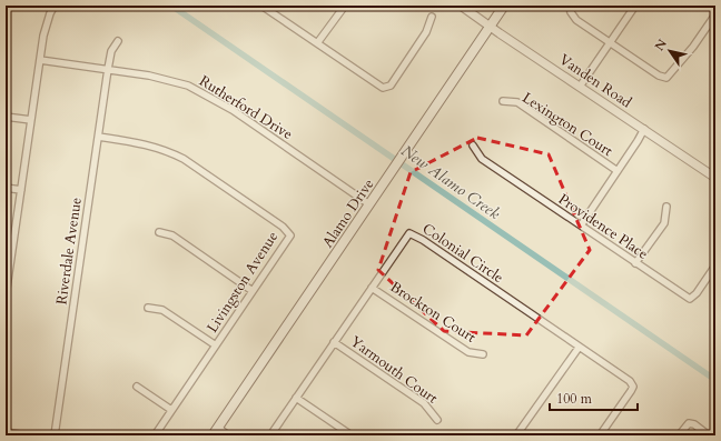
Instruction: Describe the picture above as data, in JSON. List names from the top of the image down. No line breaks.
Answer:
{"streets":{"main road":["Alamo Drive"],"street":["Vanden Road","Rutherford Drive","Lexington Court","Providence Place","Riverdale Avenue","Colonial Circle","Livingston Avenue","Brockton Court","Yarmouth Court"]},"crossings":[["Vanden Road","Alamo Drive"],["Rutherford Drive","Alamo Drive"],["Rutherford Drive","Riverdale Avenue"],["Riverdale Avenue","Livingston Avenue"],["Colonial Circle","Brockton Court"],["Colonial Circle","Yarmouth Court"]],"water":["New Alamo Creek"],"scale_bar":"100 m","north":"top left"}
